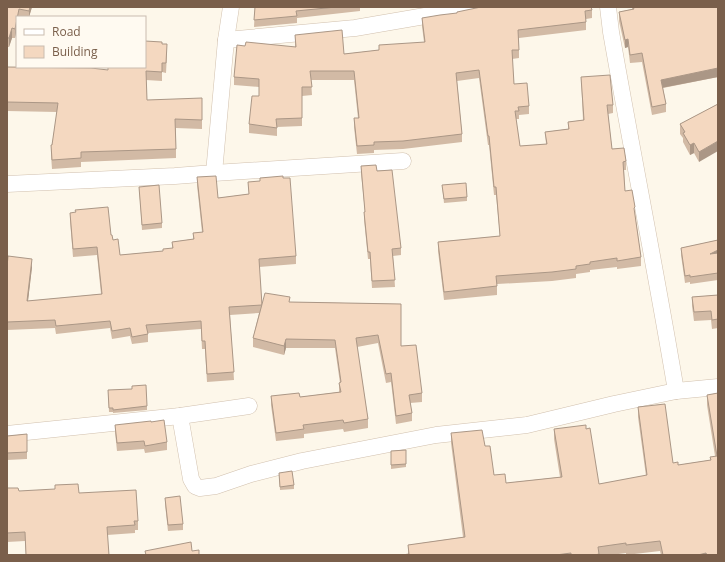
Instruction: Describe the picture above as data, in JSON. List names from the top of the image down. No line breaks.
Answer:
{"legend":["Road","Building"]}
